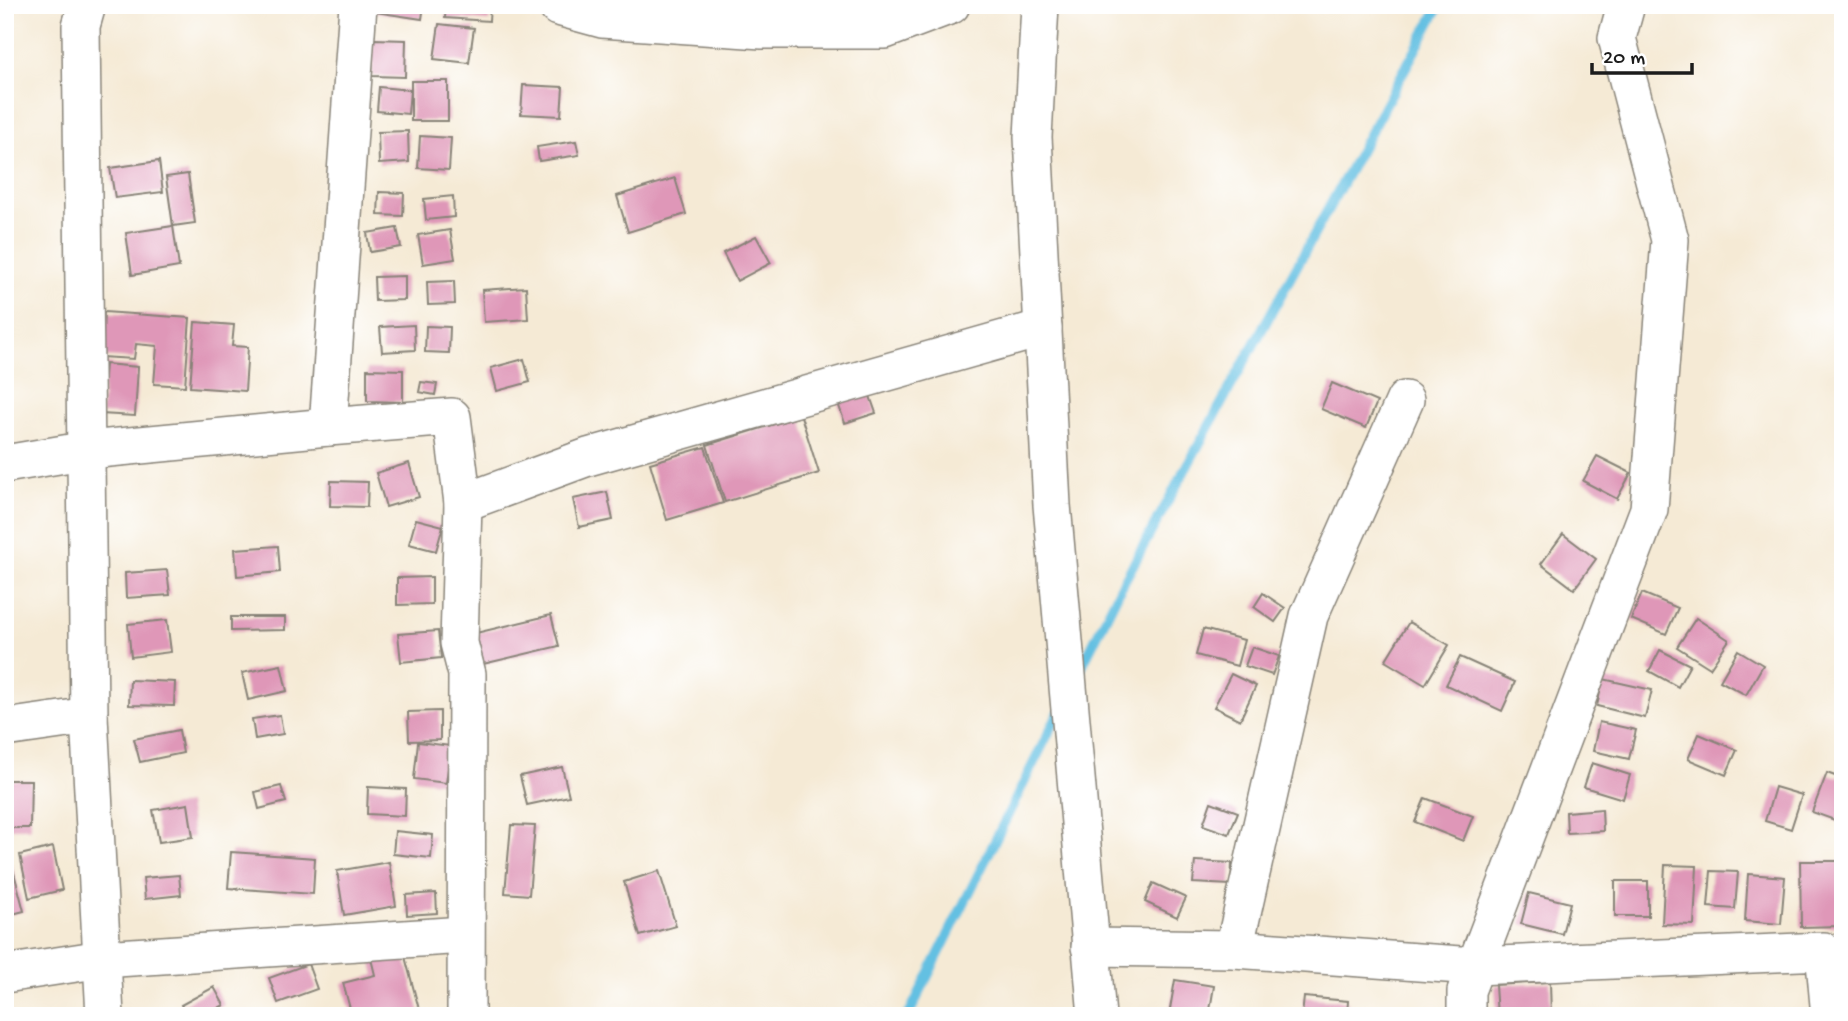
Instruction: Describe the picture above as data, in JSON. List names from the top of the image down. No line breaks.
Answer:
{"scale_bar":"20 m"}
